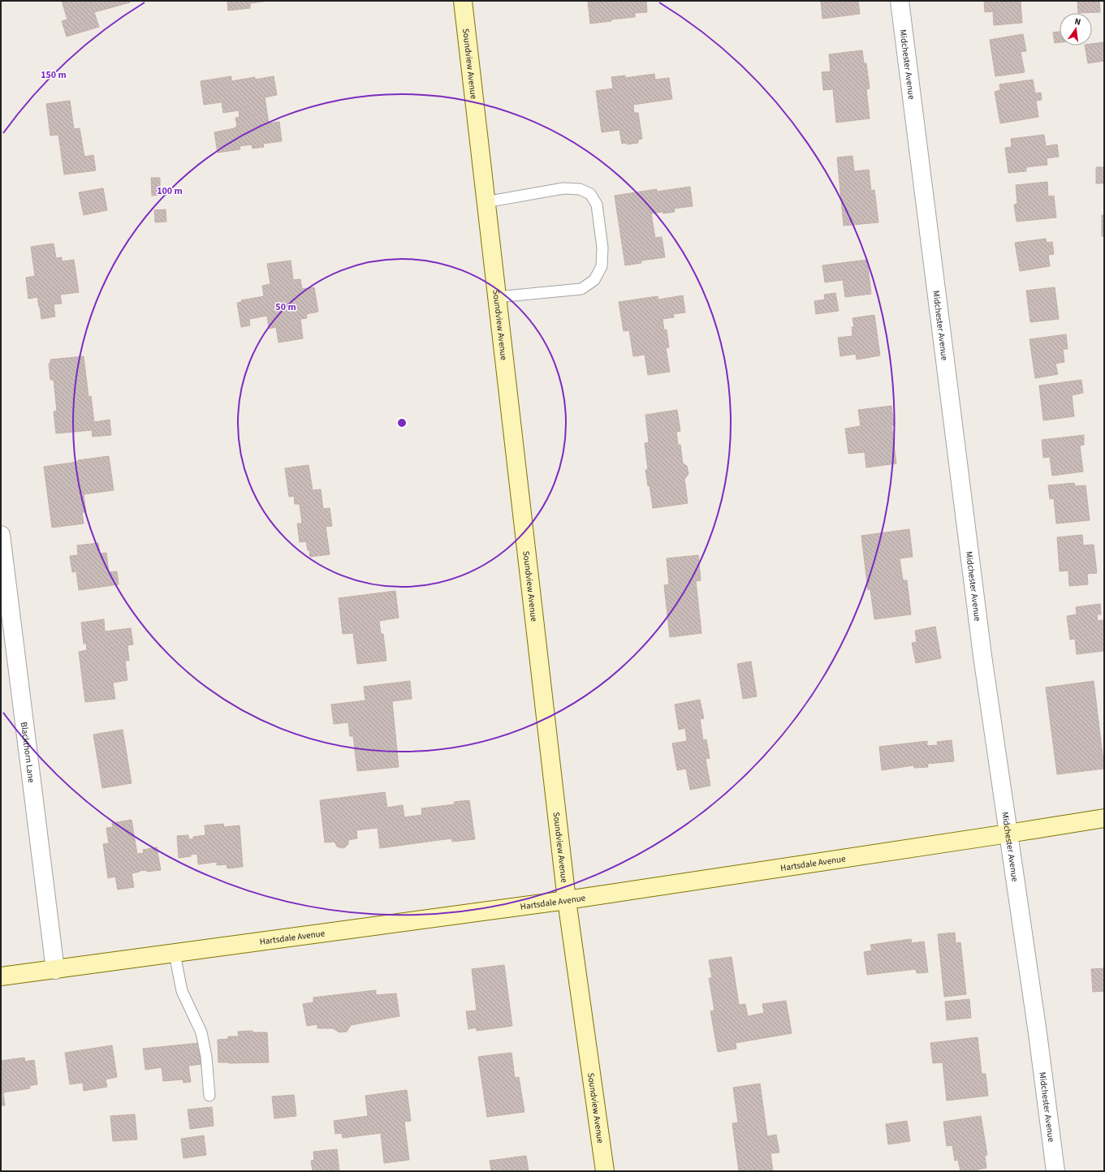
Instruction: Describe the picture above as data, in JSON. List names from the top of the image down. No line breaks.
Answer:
{"streets":{"street":["Soundview Avenue","Midchester Avenue","Blackthorn Lane","Hartsdale Avenue"]},"crossings":[["Soundview Avenue","Hartsdale Avenue"],["Midchester Avenue","Hartsdale Avenue"],["Blackthorn Lane","Hartsdale Avenue"]],"north":"top","rings":["150 m","100 m","50 m"]}
